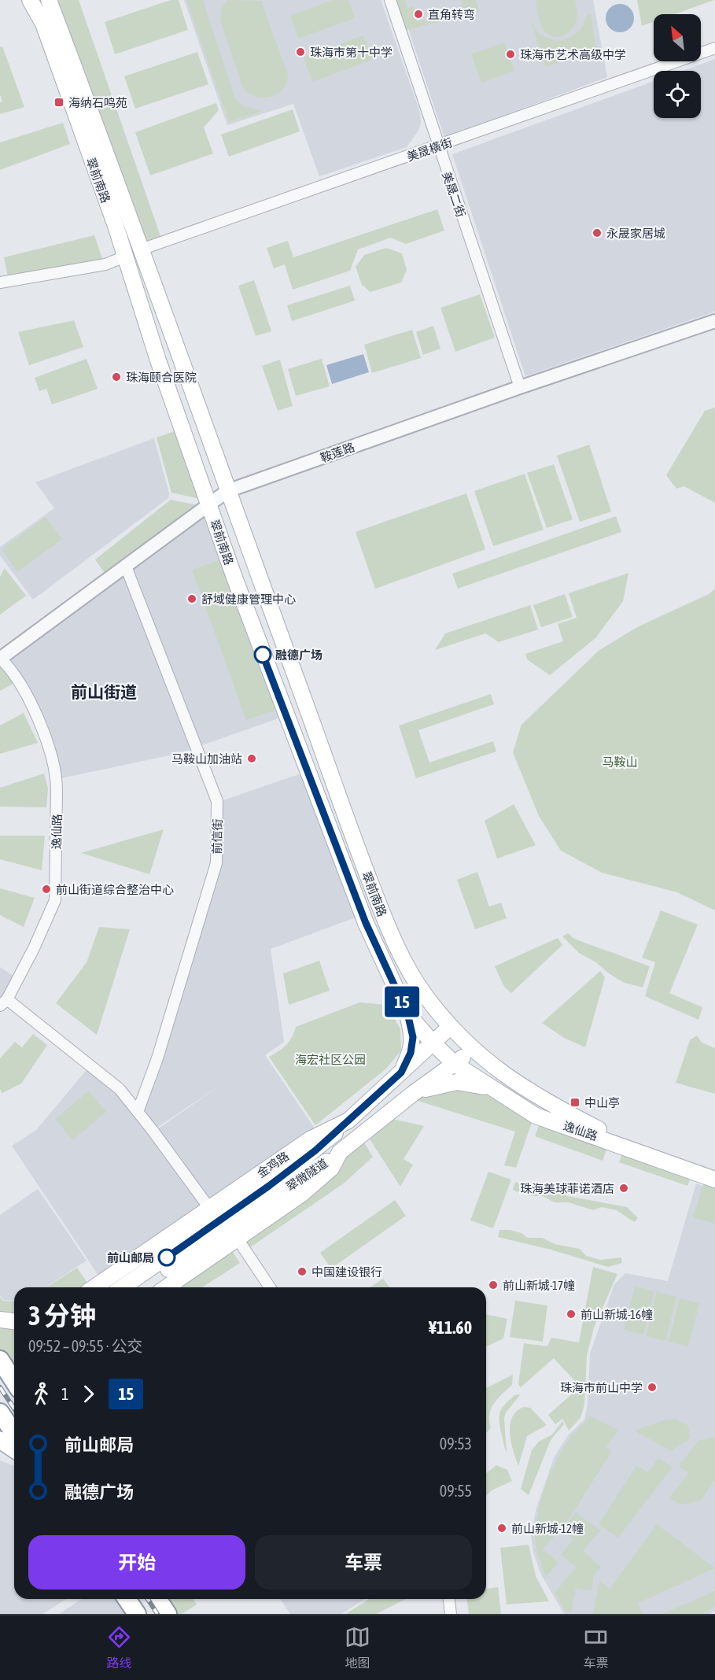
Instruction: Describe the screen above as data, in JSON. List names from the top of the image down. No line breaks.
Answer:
{"streets":{"main road":["翠前南路","逸仙路","金鸡路","翠微隧道"],"street":["美晟橫街","美晟二街","鞍莲路","前信街"]},"crossings":[["美晟橫街","翠前南路"],["美晟橫街","美晟二街"],["翠前南路","鞍莲路"],["翠前南路","逸仙路"],["翠前南路","金鸡路"],["美晟二街","鞍莲路"],["鞍莲路","逸仙路"],["鞍莲路","前信街"],["金鸡路","翠微隧道"]],"districts":["前山街道"],"parks":["马鞍山","海宏社区公园"],"places":{"other":["直角转弯","珠海市第十中学","珠海市艺术高级中学","永晟家居城","珠海颐合医院","舒域健康管理中心","融德广场","马鞍山加油站","前山街道综合整治中心","珠海美球菲诺酒店","前山邮局","中国建设银行","前山新城-17幢","前山新城-16幢","珠海市前山中学","前山新城-12幢"],"transit":["海纳石鸣苑","中山亭"]},"lines":["bus line 15"],"north":"top left","page":{"on_map":"15","heading":["3 分钟","09:52 – 09:55 · 公交","¥11.60"],"legs":["1","15"],"list":[{"name":"前山邮局","value":"09:53"},{"name":"融德广场","value":"09:55"}],"buttons":["开始","车票"],"tabs":["路线","地图","车票"]}}
